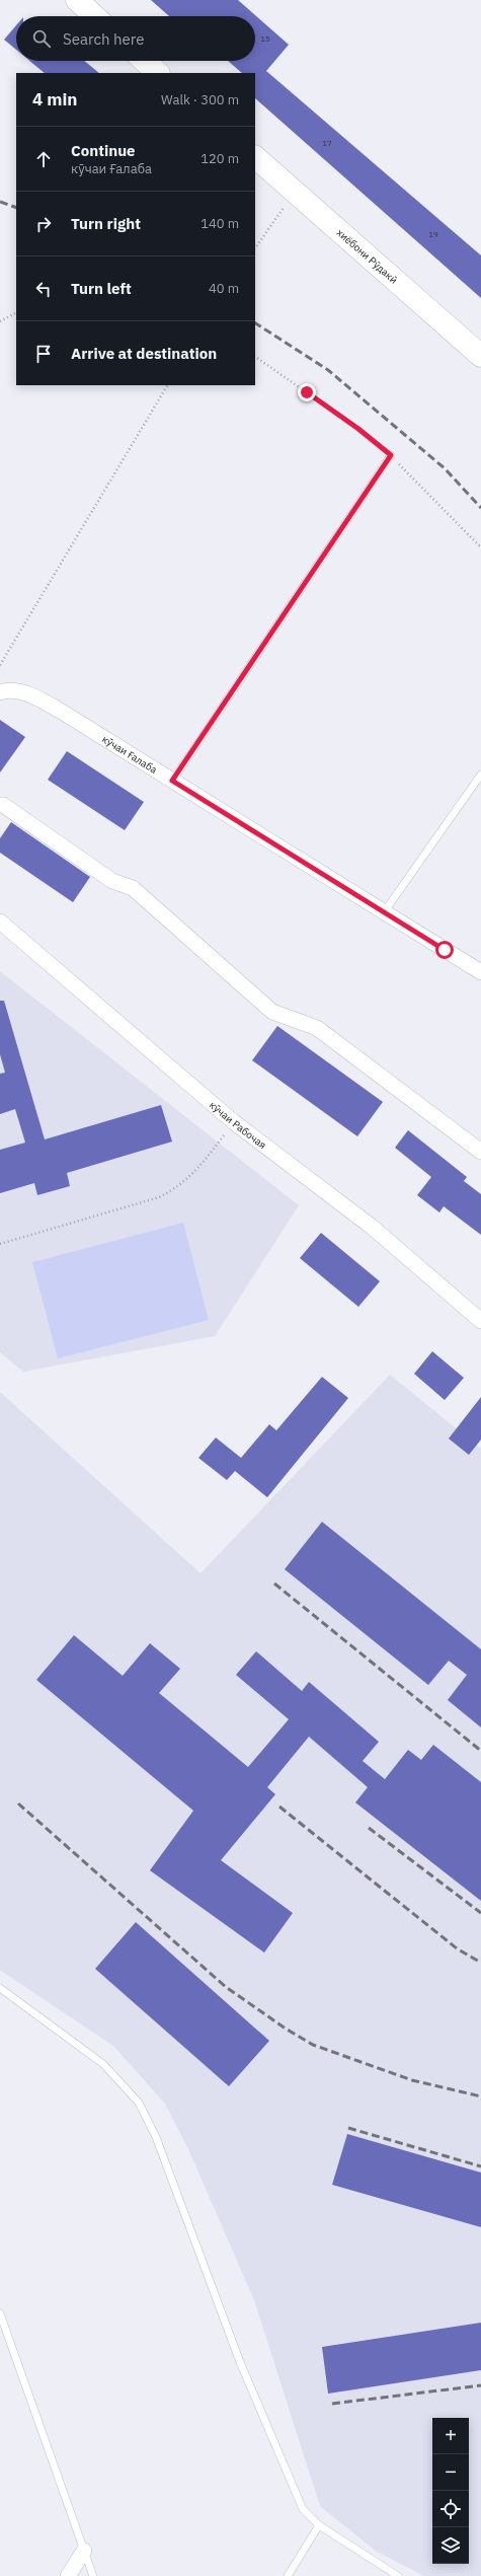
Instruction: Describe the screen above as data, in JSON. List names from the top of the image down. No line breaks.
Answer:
{"streets":{"main road":["хиёбони Рӯдакӣ"],"street":["кӯчаи Ғалаба","кӯчаи Рабочая"]},"house_numbers":["15","17","19"],"page":{"search":"Search here","heading":["4 min","Walk · 300 m"],"list":[["Continue","кӯчаи Ғалаба","120 m"],["Turn right","140 m"],["Turn left","40 m"],"Arrive at destination"],"map_buttons":["+","−"]}}
